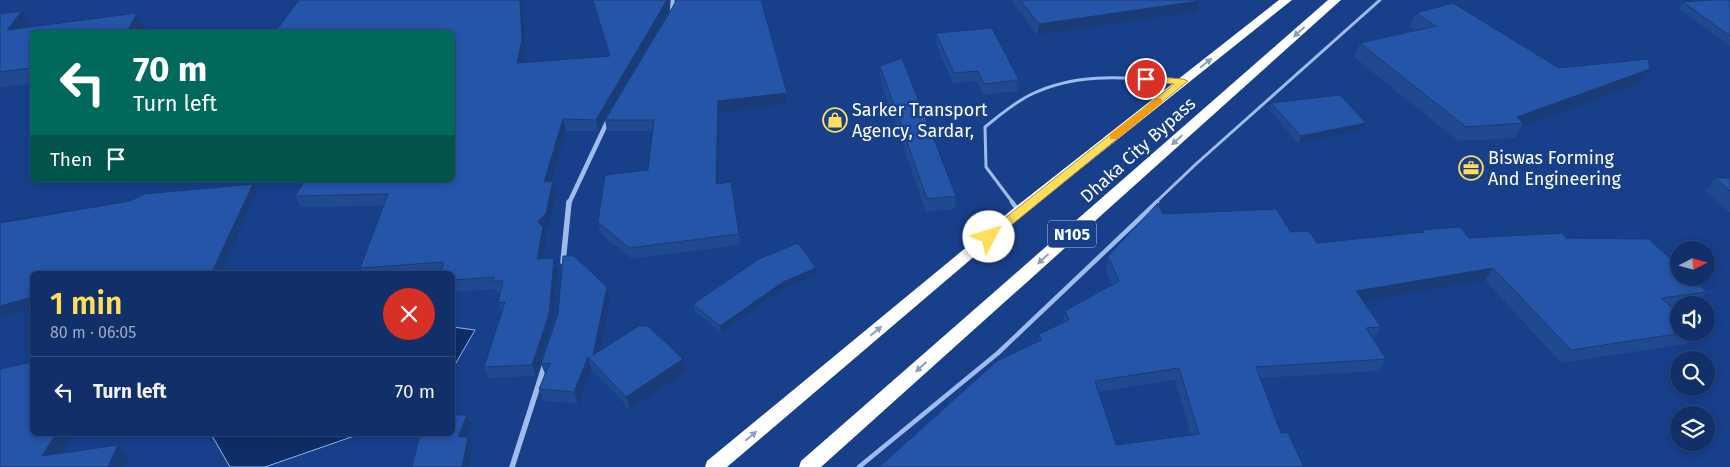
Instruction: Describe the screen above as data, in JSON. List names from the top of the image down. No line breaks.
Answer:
{"streets":{"highway":["Dhaka City Bypass","N105"]},"places":{"shop":["Sarker Transport Agency, Sardar,"],"office":["Biswas Forming And Engineering"]},"north":"right","page":{"turn":["70 m","Turn left"],"then":"Then","heading":["1 min","80 m · 06:05"],"list":[{"name":"Turn left","value":"70 m"}]}}
